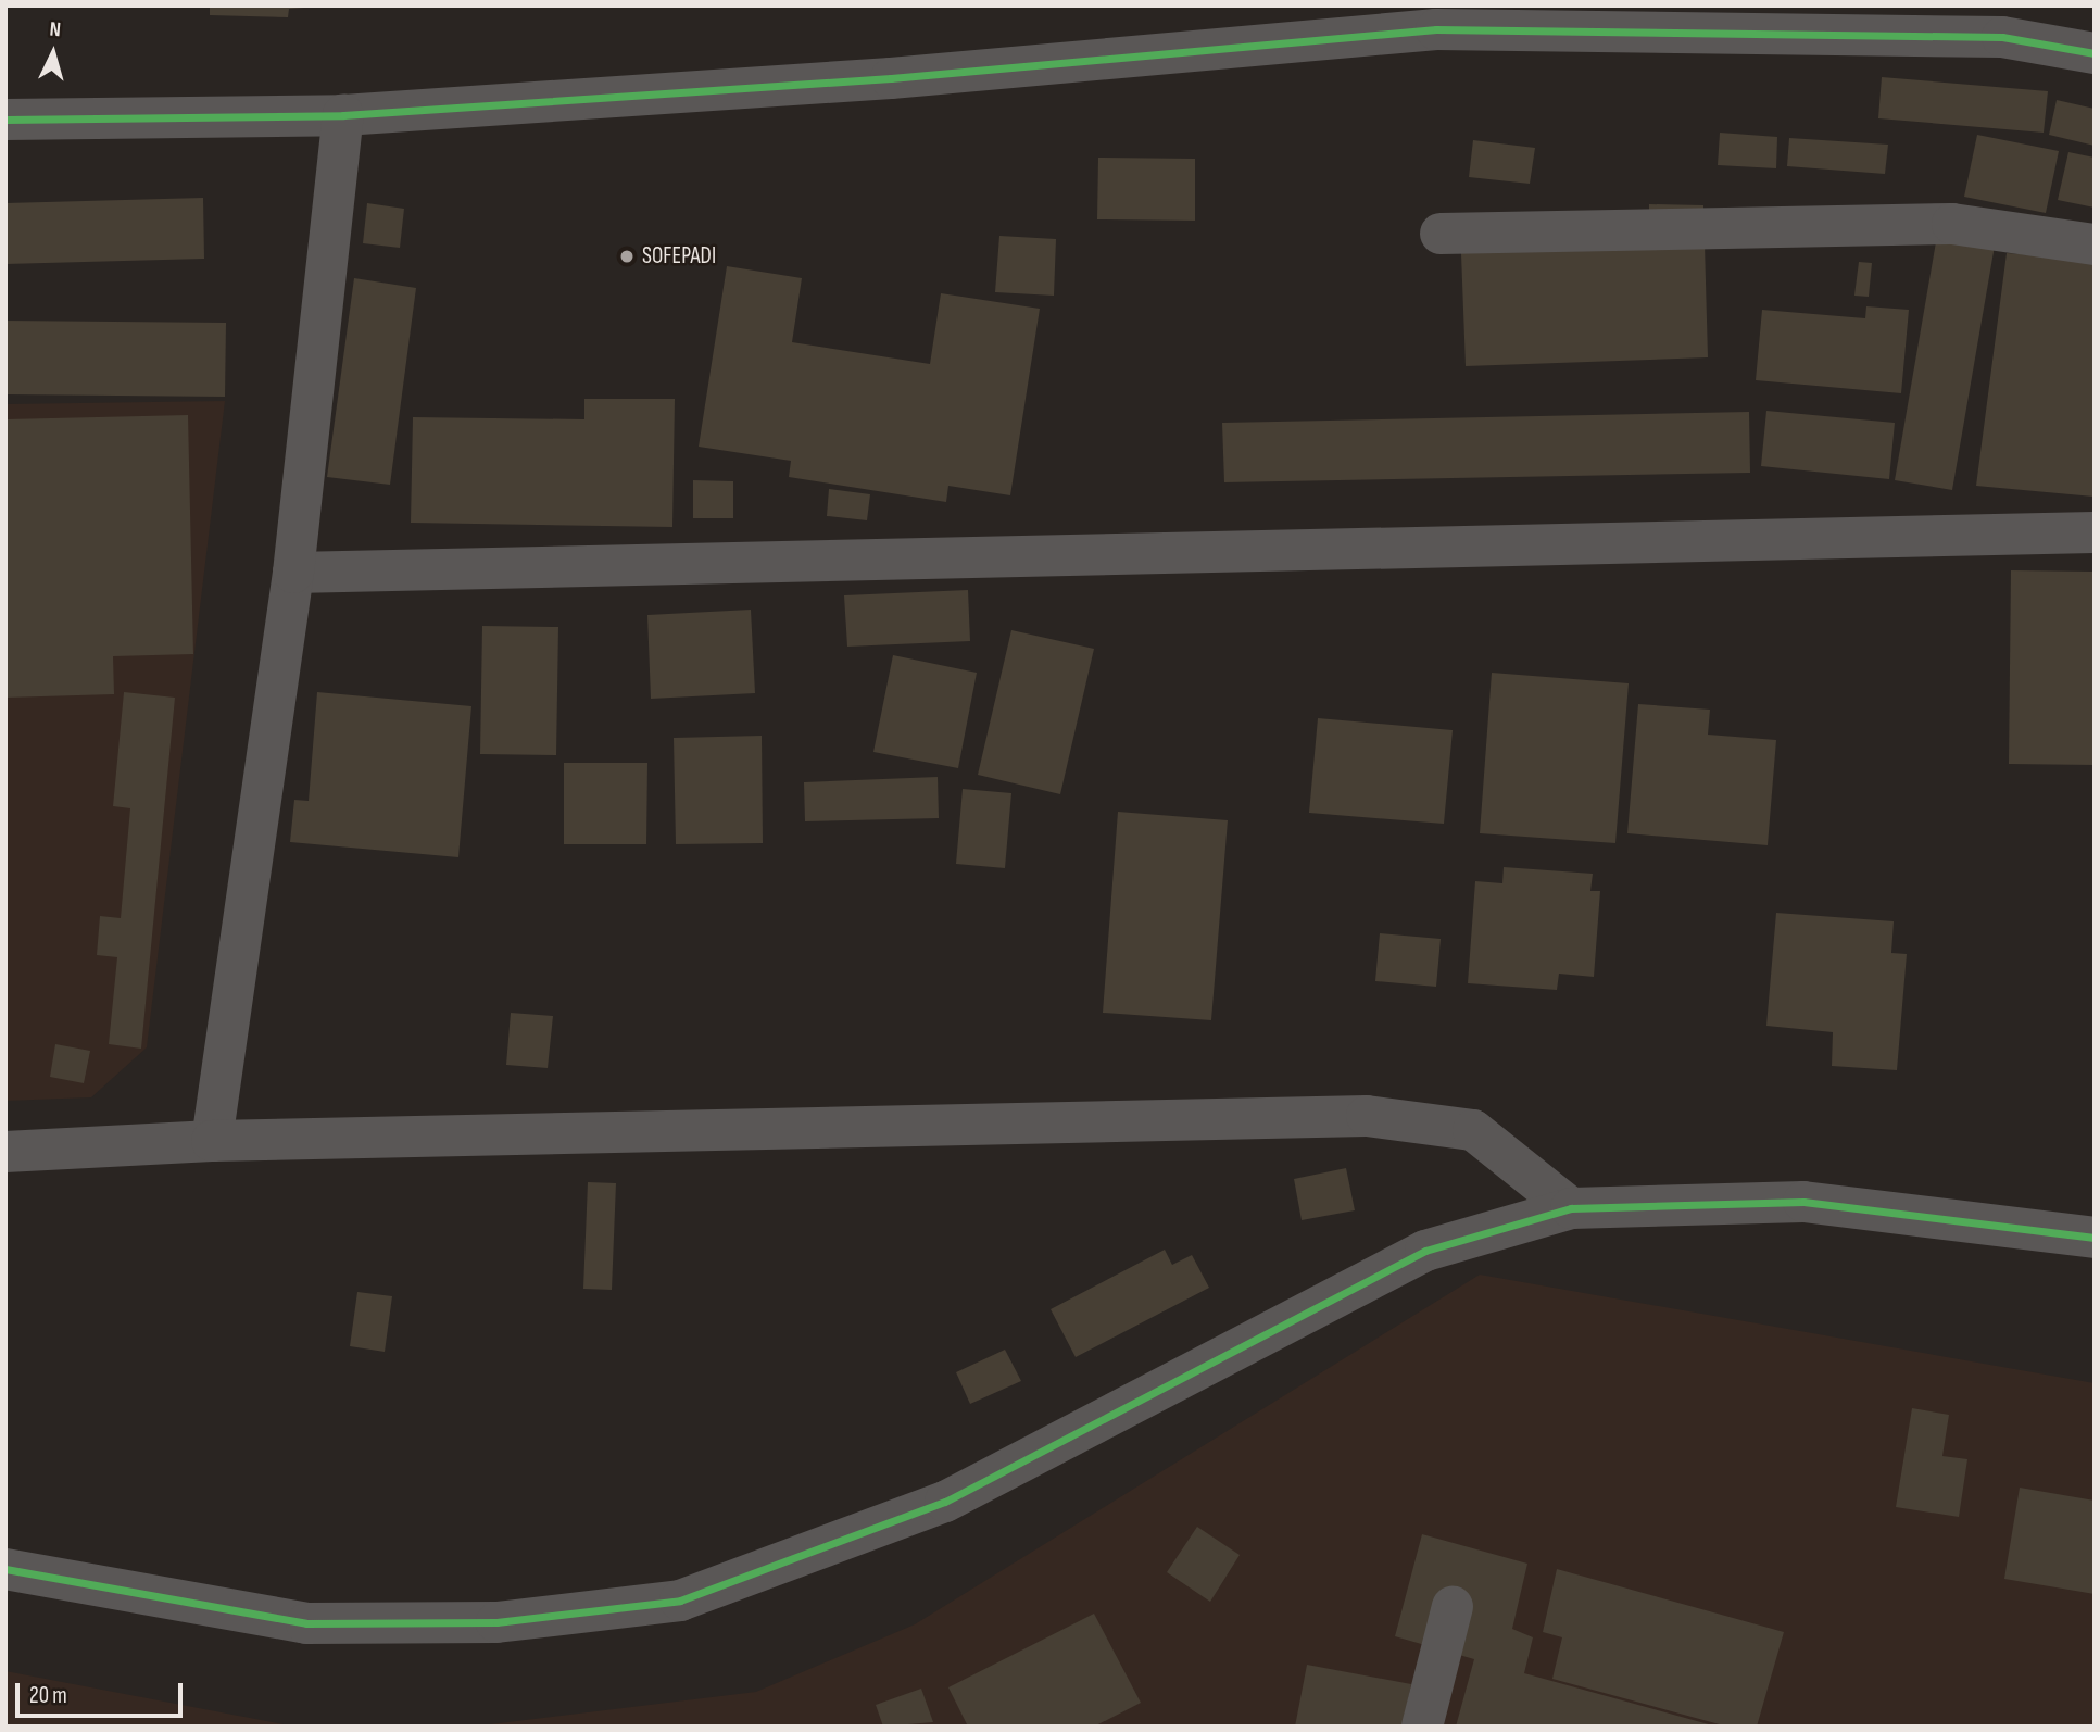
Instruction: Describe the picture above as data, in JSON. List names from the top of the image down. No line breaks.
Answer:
{"places":["SOFEPADI"],"scale_bar":"20 m","north":"top"}
